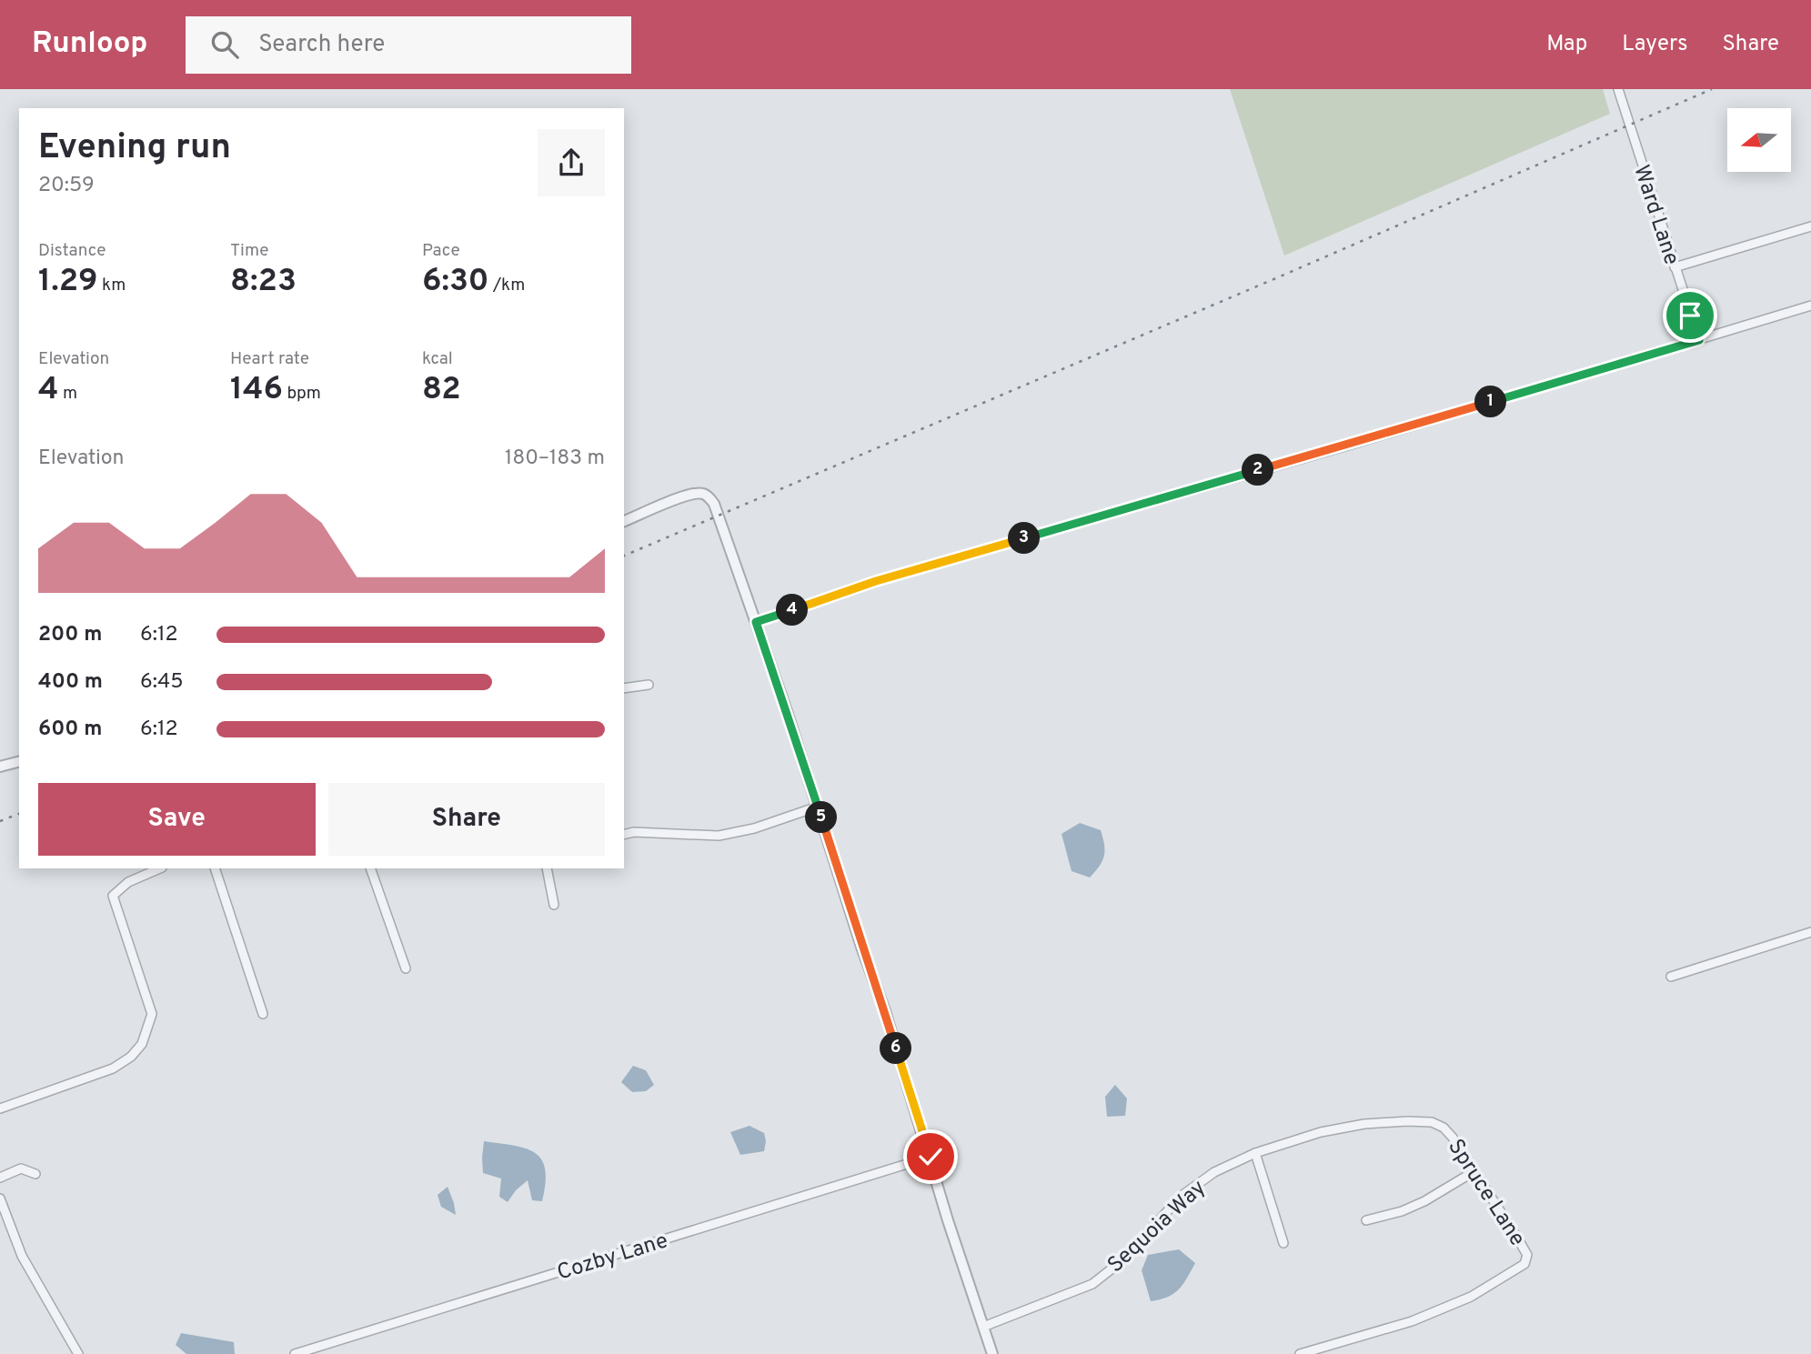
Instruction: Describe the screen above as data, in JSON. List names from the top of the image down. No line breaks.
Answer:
{"streets":{"street":["Ward Lane","Spruce Lane","Sequoia Way","Cozby Lane"]},"crossings":[["Spruce Lane","Sequoia Way"]],"north":"left","page":{"header":"Runloop","search":"Search here","nav":["Map","Layers","Share"],"heading":["Evening run","20:59"],"stats":[["Distance","1.29 km"],["Time","8:23"],["Pace","6:30 /km"],["Elevation","4 m"],["Heart rate","146 bpm"],["kcal","82"]],"pins":["1","2","3","4","5","6"],"chart":["Elevation","180–183 m"],"list":[{"name":"200 m","note":"6:12"},{"name":"400 m","note":"6:45"},{"name":"600 m","note":"6:12"}],"buttons":["Save","Share"]}}
